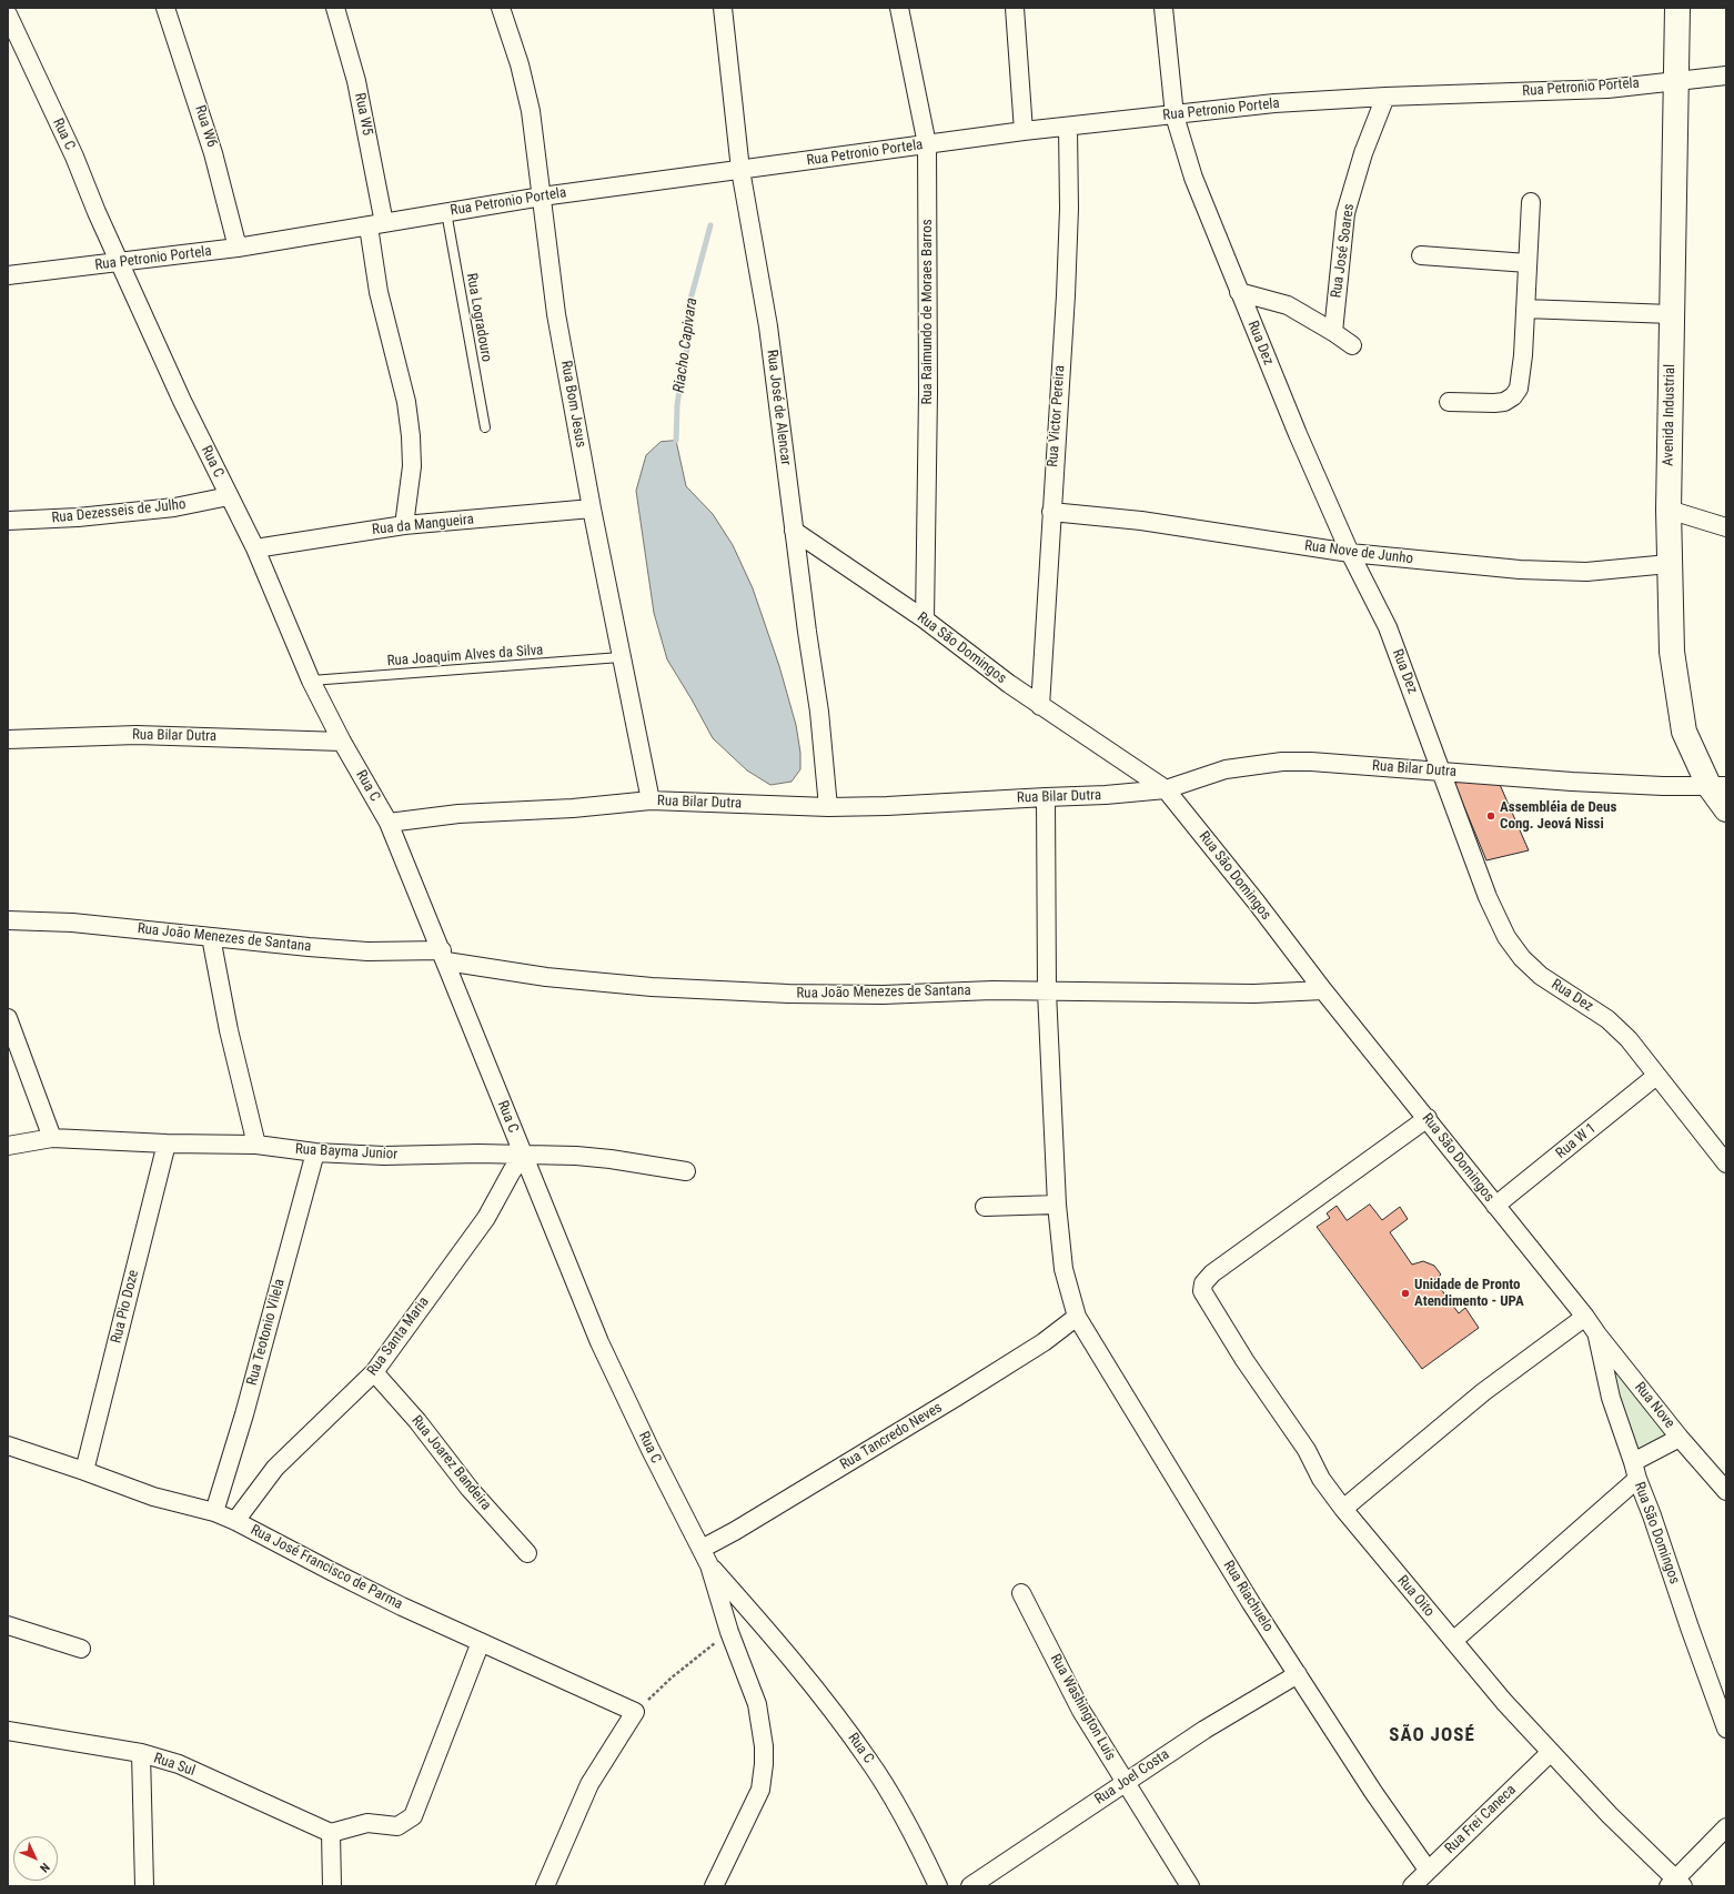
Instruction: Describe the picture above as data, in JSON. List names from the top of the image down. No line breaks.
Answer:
{"streets":{"street":["Rua Petronio Portela","Rua W5","Rua W6","Rua C","Rua José Soares","Rua Raimundo de Moraes Barros","Rua Dez","Rua Bom Jesus","Rua José de Alencar","Avenida Industrial","Rua Victor Pereira","Rua Dezesseis de Julho","Rua da Mangueira","Rua Nove de Junho","Rua São Domingos","Rua Bilar Dutra","Rua João Menezes de Santana","Rua W 1","Rua Bayma Junior","Rua Pio Doze","Rua Teotonio Vilela","Rua Santa Maria","Rua Nove","Rua Tancredo Neves","Rua Joarez Bandeira","Rua José Francisco de Parma","Rua Riachuelo","Rua Oito","Rua Washington Luís","Rua Sul","Rua Joel Costa","Rua Frei Caneca"],"lane":["Rua Logradouro","Rua Joaquim Alves da Silva"]},"crossings":[["Rua Petronio Portela","Rua W5"],["Rua Petronio Portela","Rua W6"],["Rua Petronio Portela","Rua C"],["Rua Petronio Portela","Rua José Soares"],["Rua Petronio Portela","Rua Raimundo de Moraes Barros"],["Rua Petronio Portela","Rua Logradouro"],["Rua Petronio Portela","Rua Dez"],["Rua Petronio Portela","Rua Bom Jesus"],["Rua Petronio Portela","Rua José de Alencar"],["Rua Petronio Portela","Avenida Industrial"],["Rua Petronio Portela","Rua Victor Pereira"],["Rua W5","Rua da Mangueira"],["Rua C","Rua Dezesseis de Julho"],["Rua C","Rua da Mangueira"],["Rua C","Rua Joaquim Alves da Silva"],["Rua C","Rua Bilar Dutra"],["Rua C","Rua João Menezes de Santana"],["Rua C","Rua Bayma Junior"],["Rua C","Rua Santa Maria"],["Rua C","Rua Tancredo Neves"],["Rua Raimundo de Moraes Barros","Rua São Domingos"],["Rua Dez","Rua Nove de Junho"],["Rua Dez","Rua Bilar Dutra"],["Rua Dez","Rua W 1"],["Rua Bom Jesus","Rua da Mangueira"],["Rua Bom Jesus","Rua Joaquim Alves da Silva"],["Rua Bom Jesus","Rua Bilar Dutra"],["Rua José de Alencar","Rua São Domingos"],["Rua José de Alencar","Rua Bilar Dutra"],["Avenida Industrial","Rua Nove de Junho"],["Avenida Industrial","Rua Bilar Dutra"],["Rua Victor Pereira","Rua Nove de Junho"],["Rua Victor Pereira","Rua São Domingos"],["Rua São Domingos","Rua Bilar Dutra"],["Rua São Domingos","Rua João Menezes de Santana"],["Rua São Domingos","Rua W 1"],["Rua São Domingos","Rua Nove"],["Rua São Domingos","Rua Oito"],["Rua Bilar Dutra","Rua Riachuelo"],["Rua João Menezes de Santana","Rua Riachuelo"],["Rua Bayma Junior","Rua Pio Doze"],["Rua Bayma Junior","Rua Teotonio Vilela"],["Rua Bayma Junior","Rua Santa Maria"],["Rua Pio Doze","Rua José Francisco de Parma"],["Rua Teotonio Vilela","Rua José Francisco de Parma"],["Rua Santa Maria","Rua Joarez Bandeira"],["Rua Santa Maria","Rua José Francisco de Parma"],["Rua Tancredo Neves","Rua Riachuelo"],["Rua Riachuelo","Rua Joel Costa"],["Rua Riachuelo","Rua Frei Caneca"],["Rua Oito","Rua Frei Caneca"],["Rua Washington Luís","Rua Joel Costa"]],"districts":["SÃO JOSÉ"],"water":["Riacho Capivara"],"places":["Assembléia de Deus Cong. Jeová Nissi","Unidade de Pronto Atendimento - UPA"],"north":"bottom right"}
